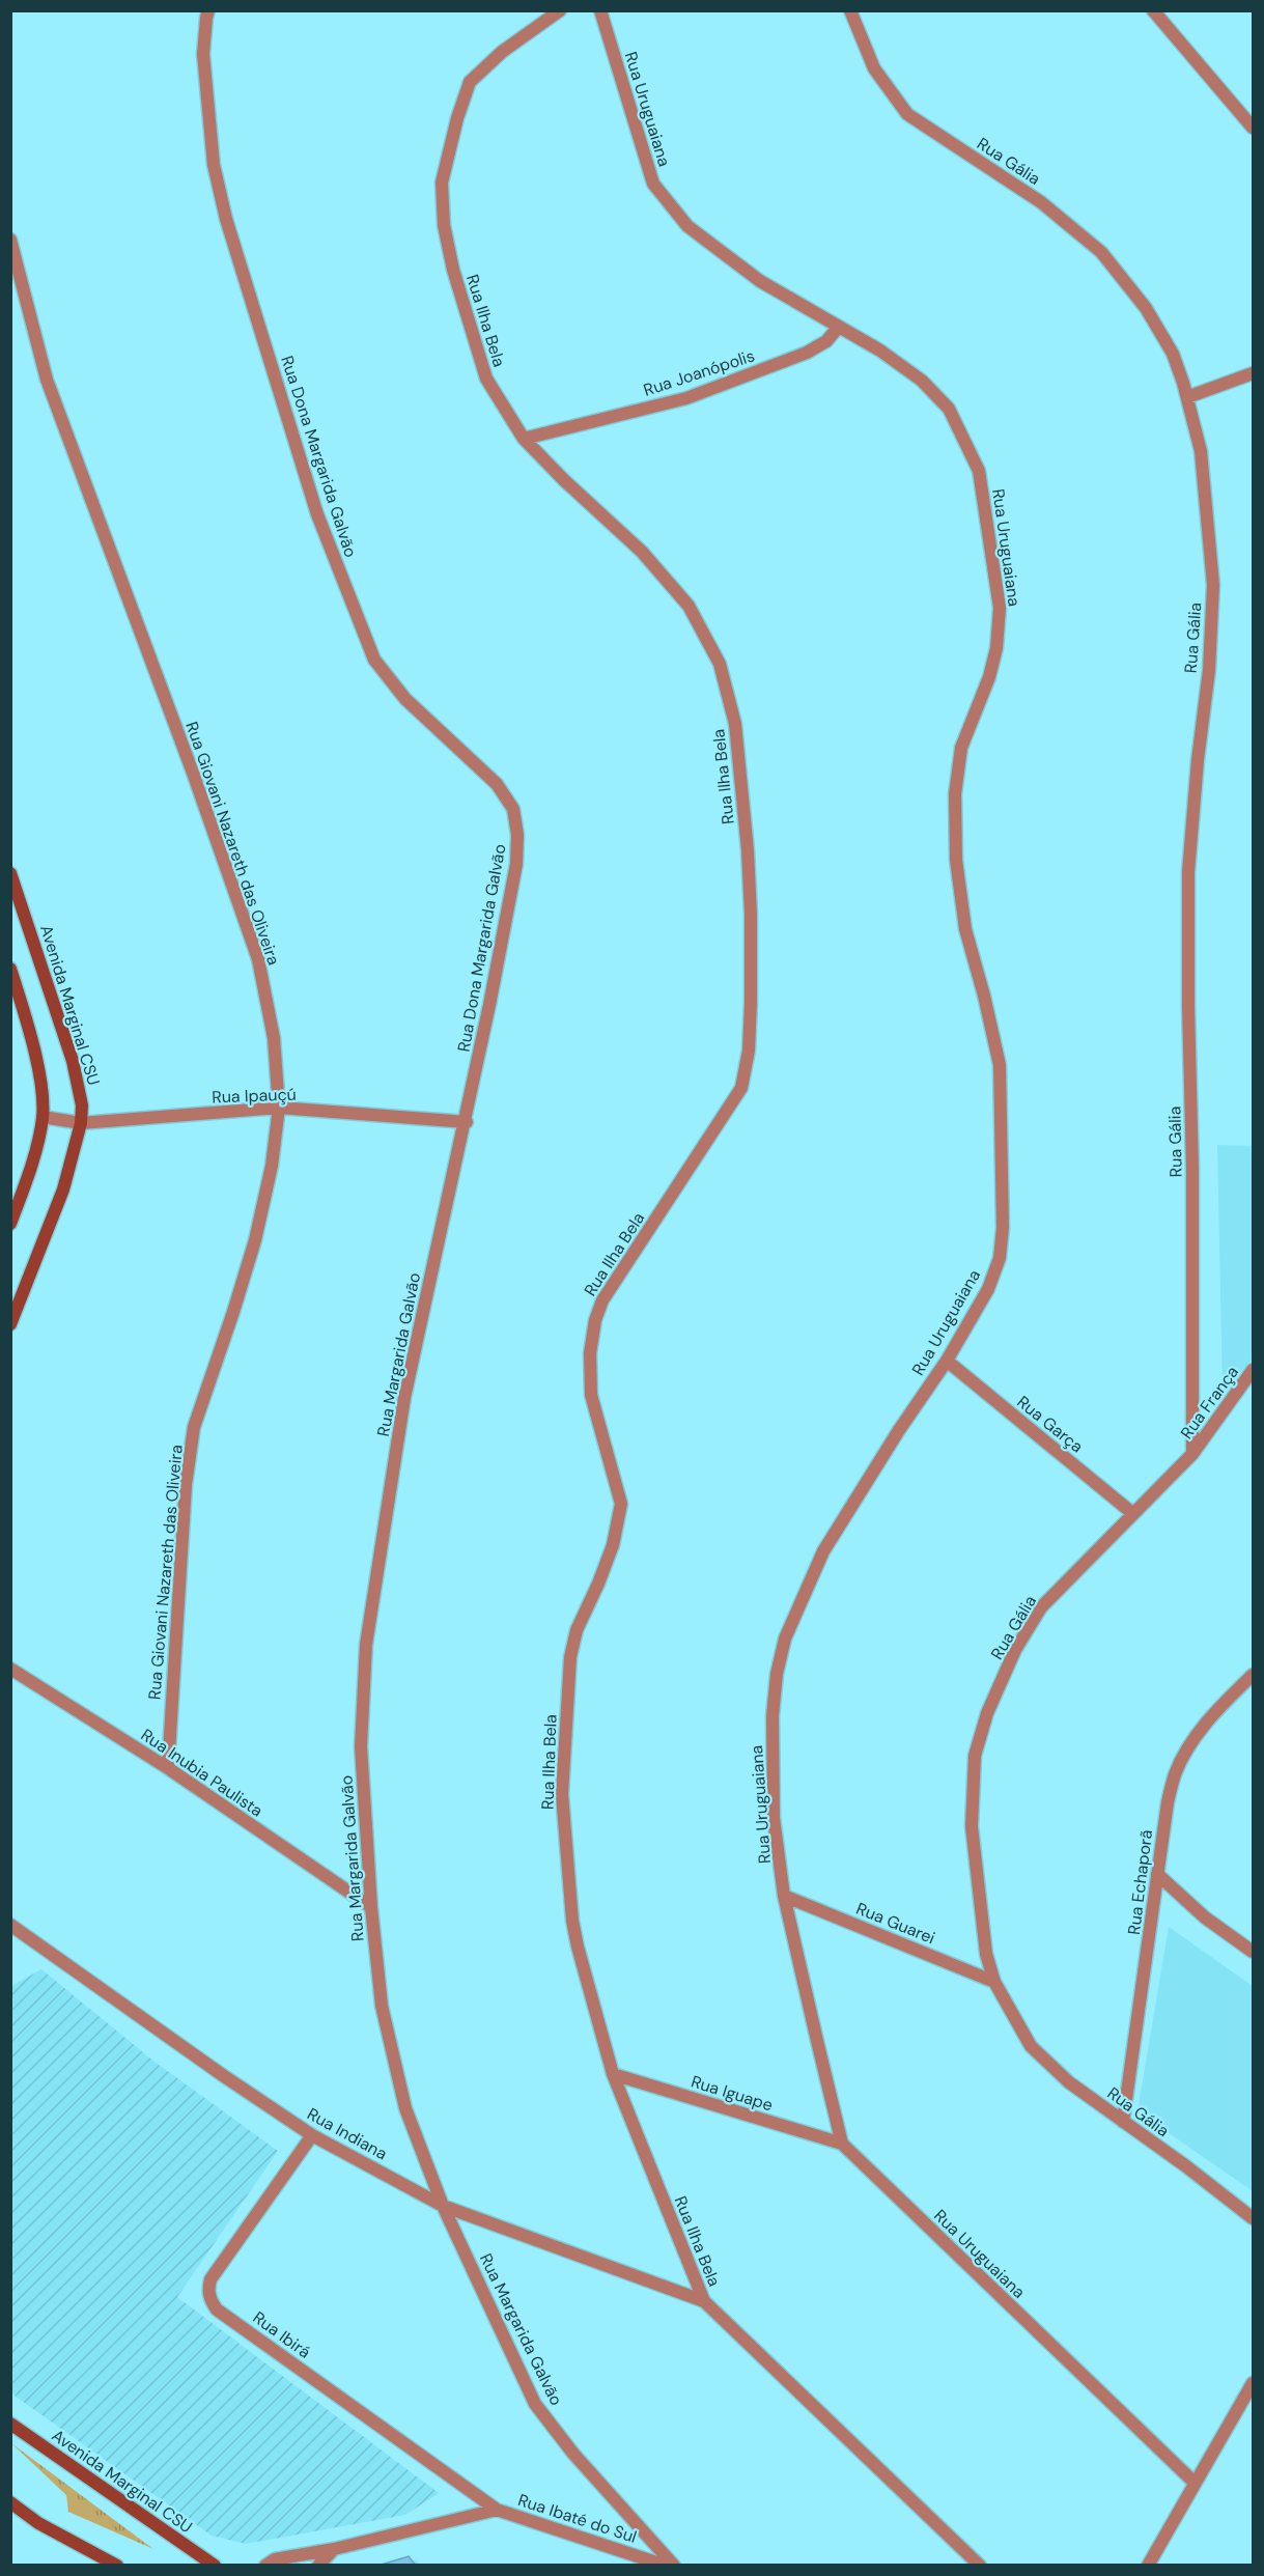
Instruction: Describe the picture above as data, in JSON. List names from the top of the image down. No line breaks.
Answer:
{"streets":{"main road":["Avenida Marginal CSU"],"street":["Rua Uruguaiana","Rua Gália","Rua Ilha Bela","Rua Joanópolis","Rua Dona Margarida Galvão","Rua Giovani Nazareth das Oliveira","Rua Ipauçú","Rua Margarida Galvão","Rua França","Rua Garça","Rua Inubia Paulista","Rua Echaporã","Rua Guarei","Rua Iguape","Rua Indiana","Rua Ibirá","Rua Ibaté do Sul"]},"crossings":[["Rua Uruguaiana","Rua Joanópolis"],["Rua Uruguaiana","Rua Garça"],["Rua Uruguaiana","Rua Guarei"],["Rua Uruguaiana","Rua Iguape"],["Rua Gália","Rua França"],["Rua Gália","Rua Garça"],["Rua Gália","Rua Echaporã"],["Rua Gália","Rua Guarei"],["Rua Ilha Bela","Rua Joanópolis"],["Rua Ilha Bela","Rua Iguape"],["Rua Ilha Bela","Rua Indiana"],["Rua Dona Margarida Galvão","Rua Margarida Galvão"],["Rua Giovani Nazareth das Oliveira","Rua Ipauçú"],["Rua Giovani Nazareth das Oliveira","Rua Inubia Paulista"],["Avenida Marginal CSU","Rua Ipauçú"],["Rua Ipauçú","Rua Margarida Galvão"],["Rua Margarida Galvão","Rua Inubia Paulista"],["Rua Margarida Galvão","Rua Indiana"],["Rua Indiana","Rua Ibirá"],["Rua Ibirá","Rua Ibaté do Sul"]]}
